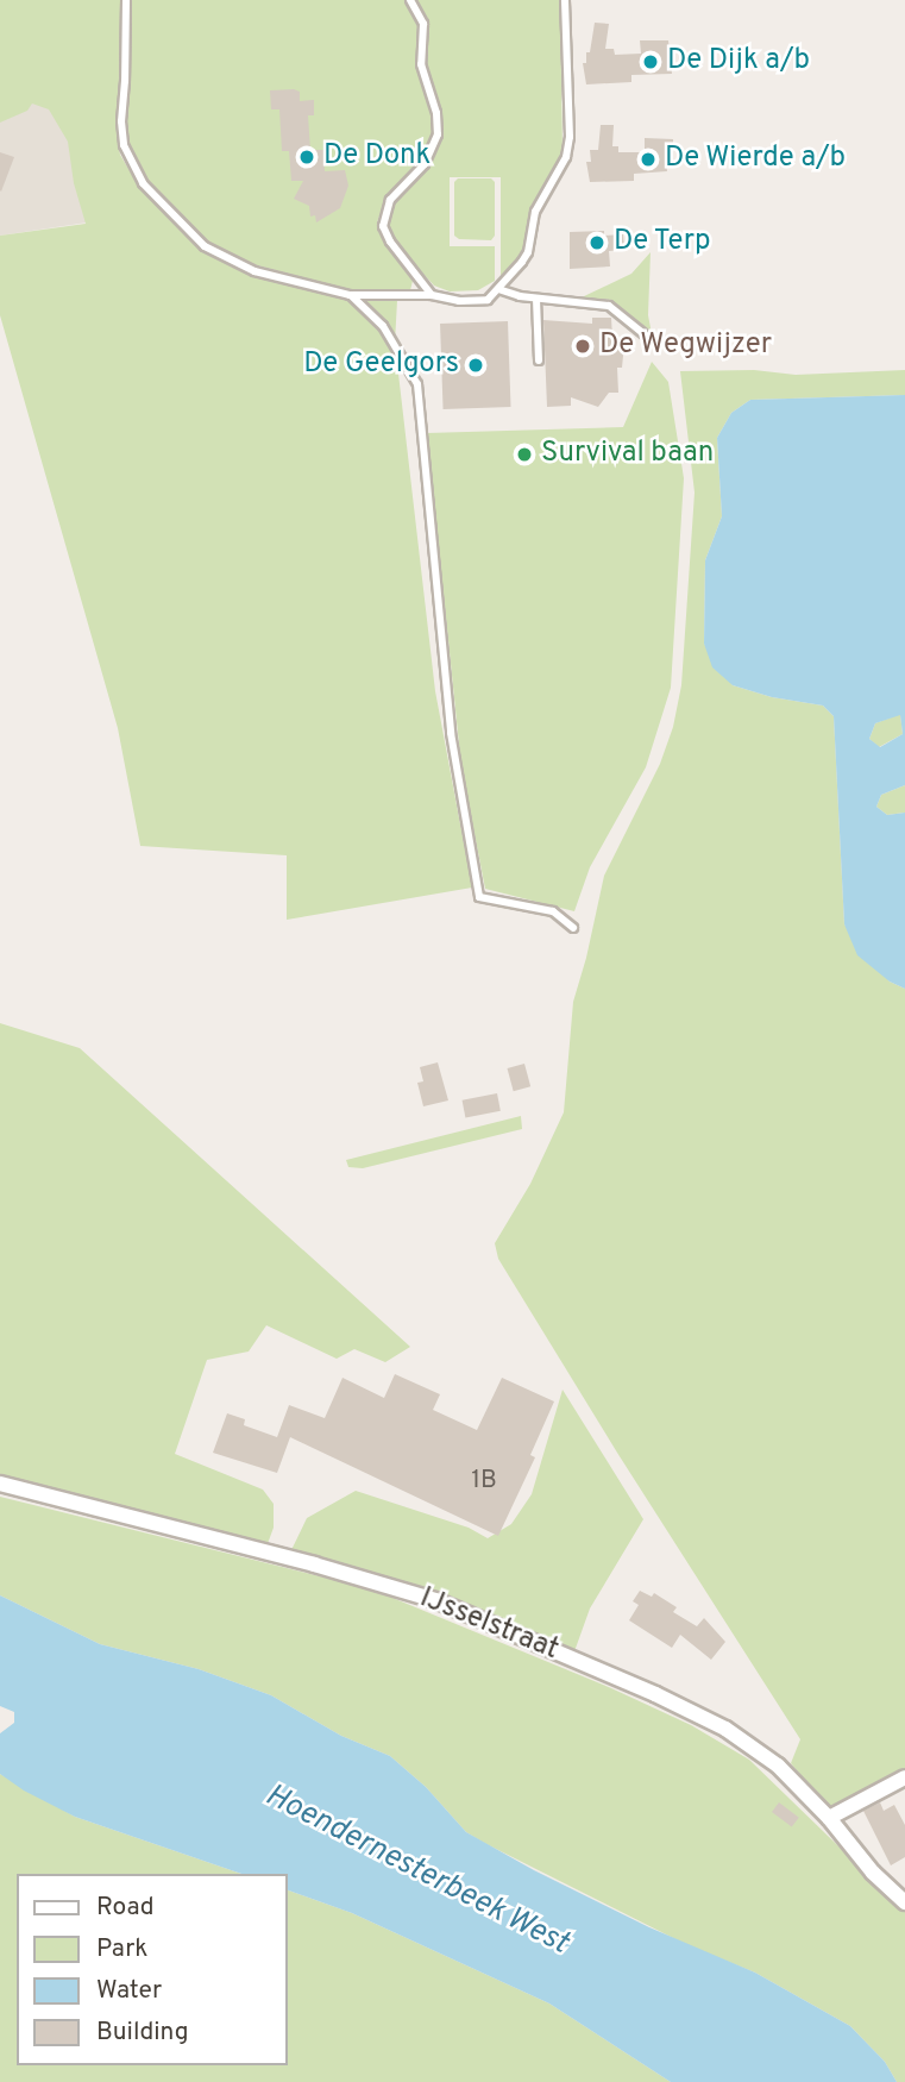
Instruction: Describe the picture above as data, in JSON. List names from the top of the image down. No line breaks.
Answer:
{"streets":{"street":["IJsselstraat"]},"water":["Hoendernesterbeek West"],"places":["De Dijk a/b","De Donk","De Wierde a/b","De Terp","De Wegwijzer","De Geelgors","Survival baan"],"house_numbers":["1B"],"legend":["Road","Park","Water","Building"]}
